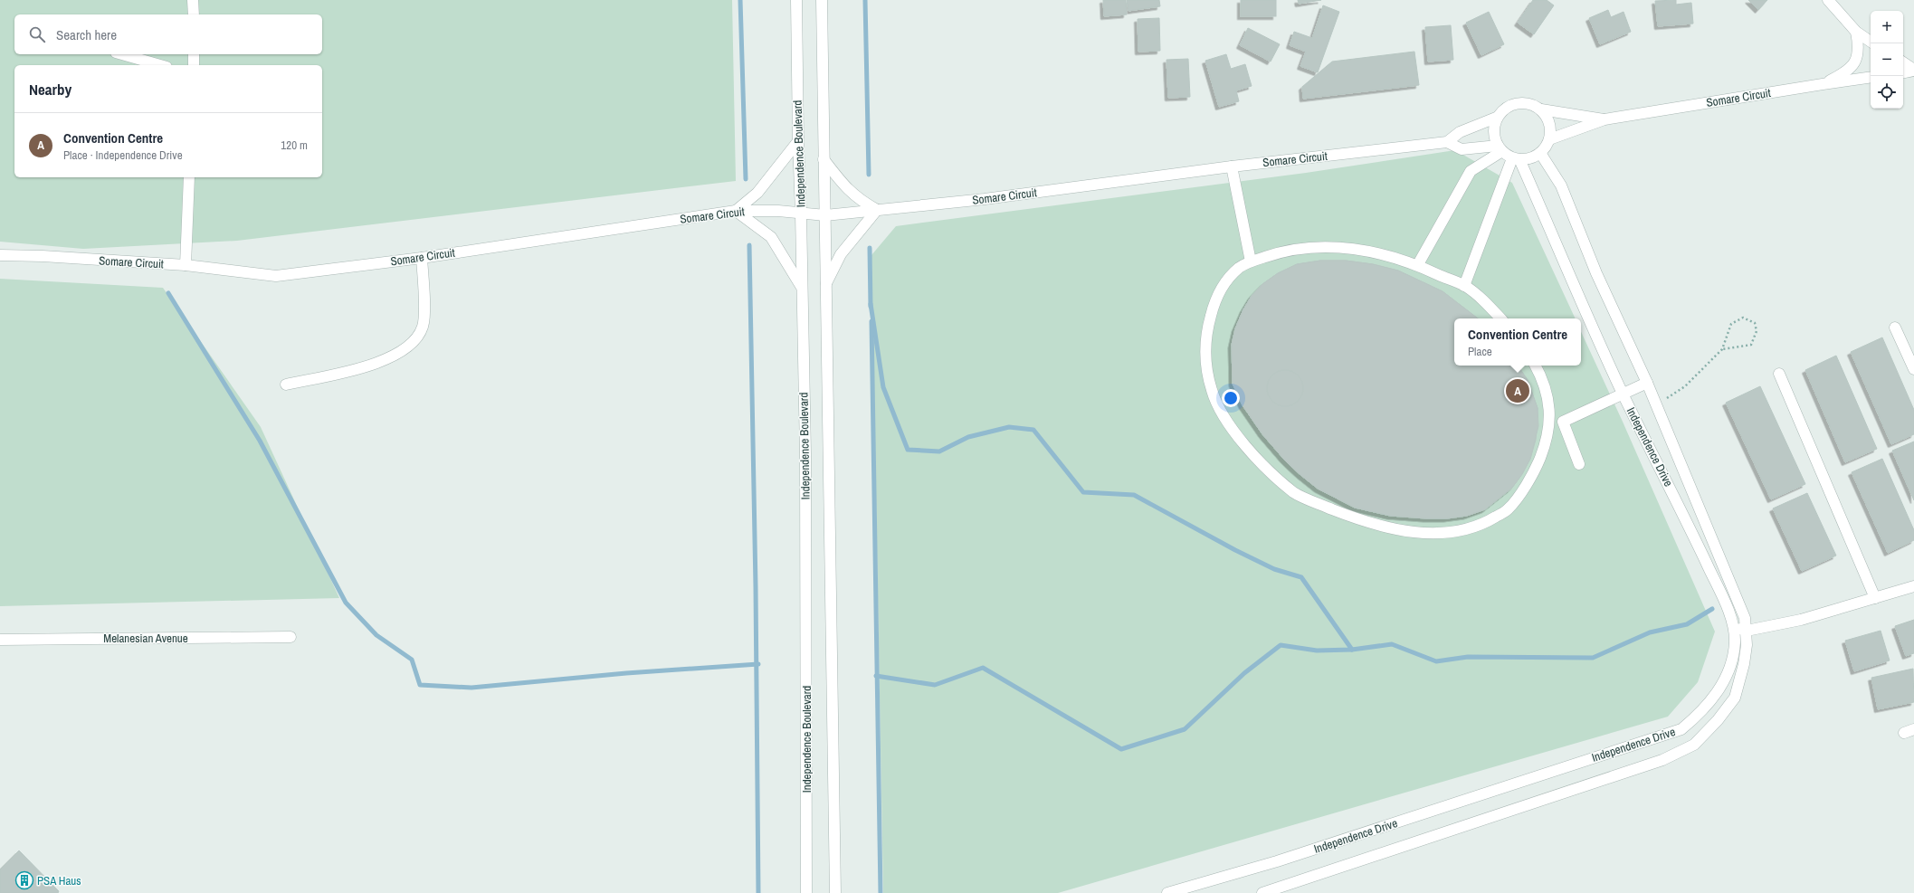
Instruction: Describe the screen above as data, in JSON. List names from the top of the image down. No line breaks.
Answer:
{"streets":{"street":["Somare Circuit","Independence Boulevard","Independence Drive","Melanesian Avenue"]},"crossings":[["Somare Circuit","Independence Boulevard"],["Somare Circuit","Independence Drive"]],"places":{"building":["PSA Haus"]},"page":{"map_buttons":["+","−"],"search":"Search here","heading":"Nearby","list":[{"mark":"A","name":"Convention Centre","note":"Place · Independence Drive","value":"120 m"}],"popup":["Convention Centre","Place"],"pins":"A"}}
